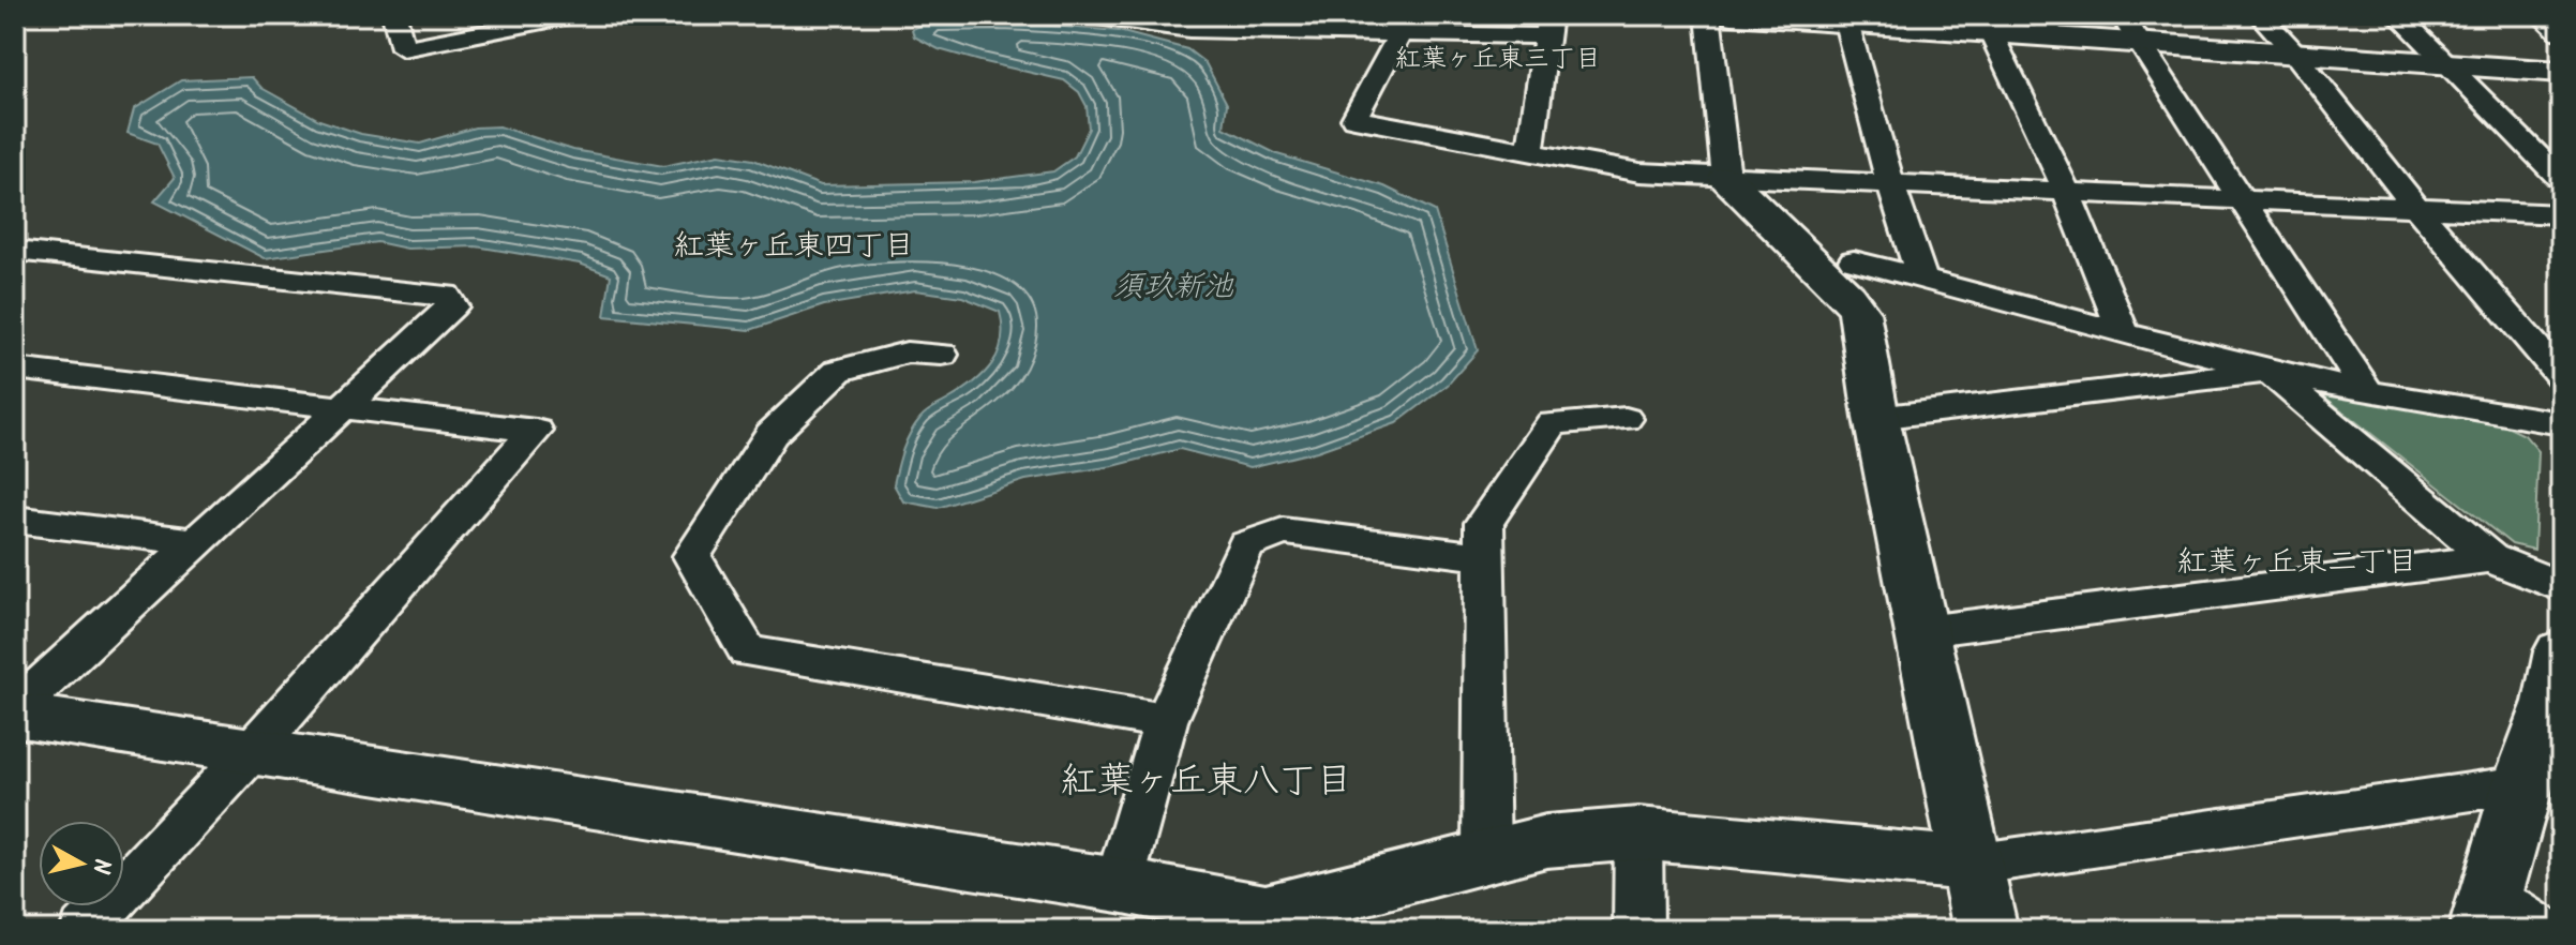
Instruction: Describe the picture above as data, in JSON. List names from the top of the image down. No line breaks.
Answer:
{"districts":["紅葉ヶ丘東三丁目","紅葉ヶ丘東四丁目","紅葉ヶ丘東二丁目","紅葉ヶ丘東八丁目"],"water":["須玖新池"],"north":"right"}
